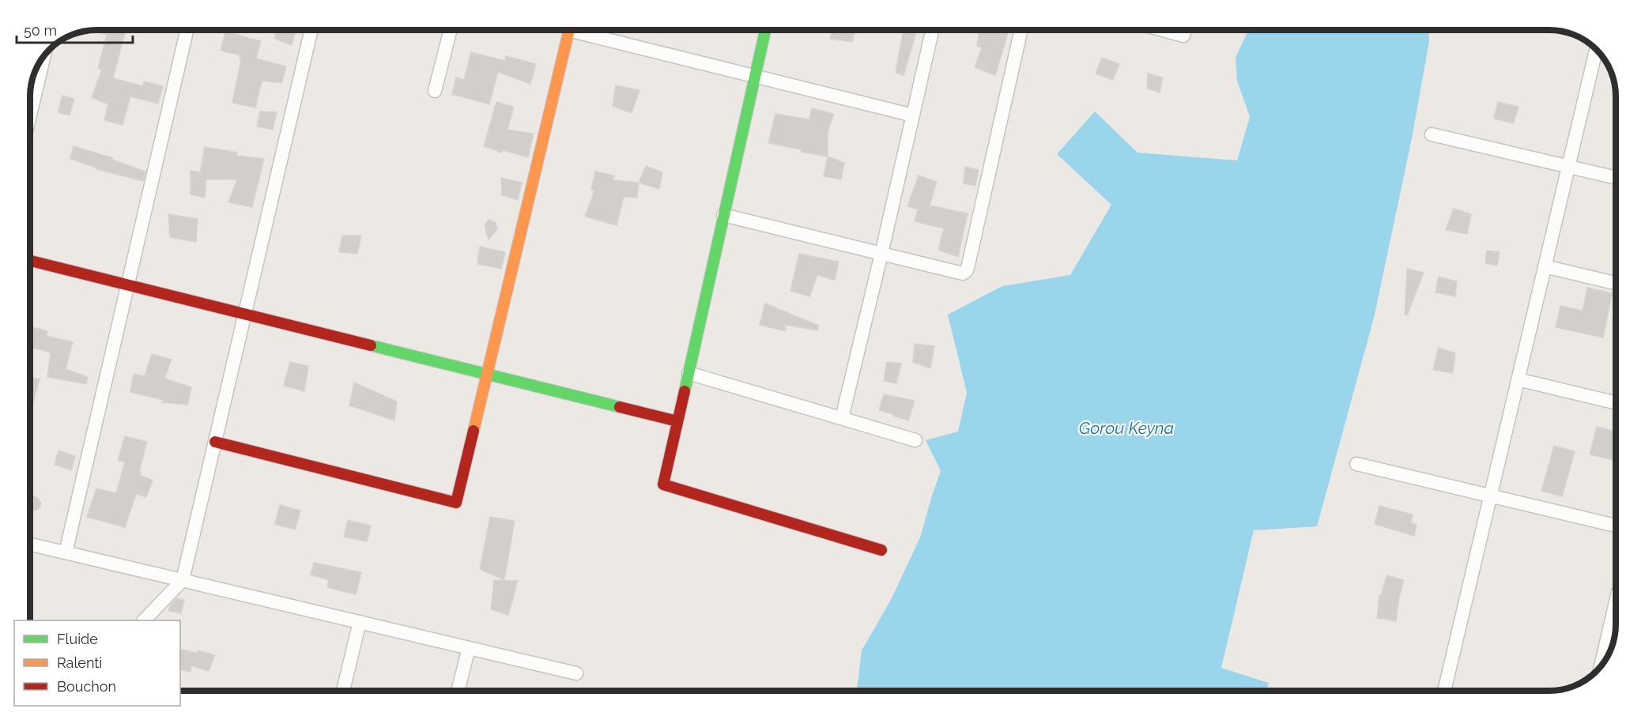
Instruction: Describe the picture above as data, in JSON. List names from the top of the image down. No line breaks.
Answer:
{"water":["Gorou Keyna"],"legend":["Fluide","Ralenti","Bouchon"],"scale_bar":"50 m"}
